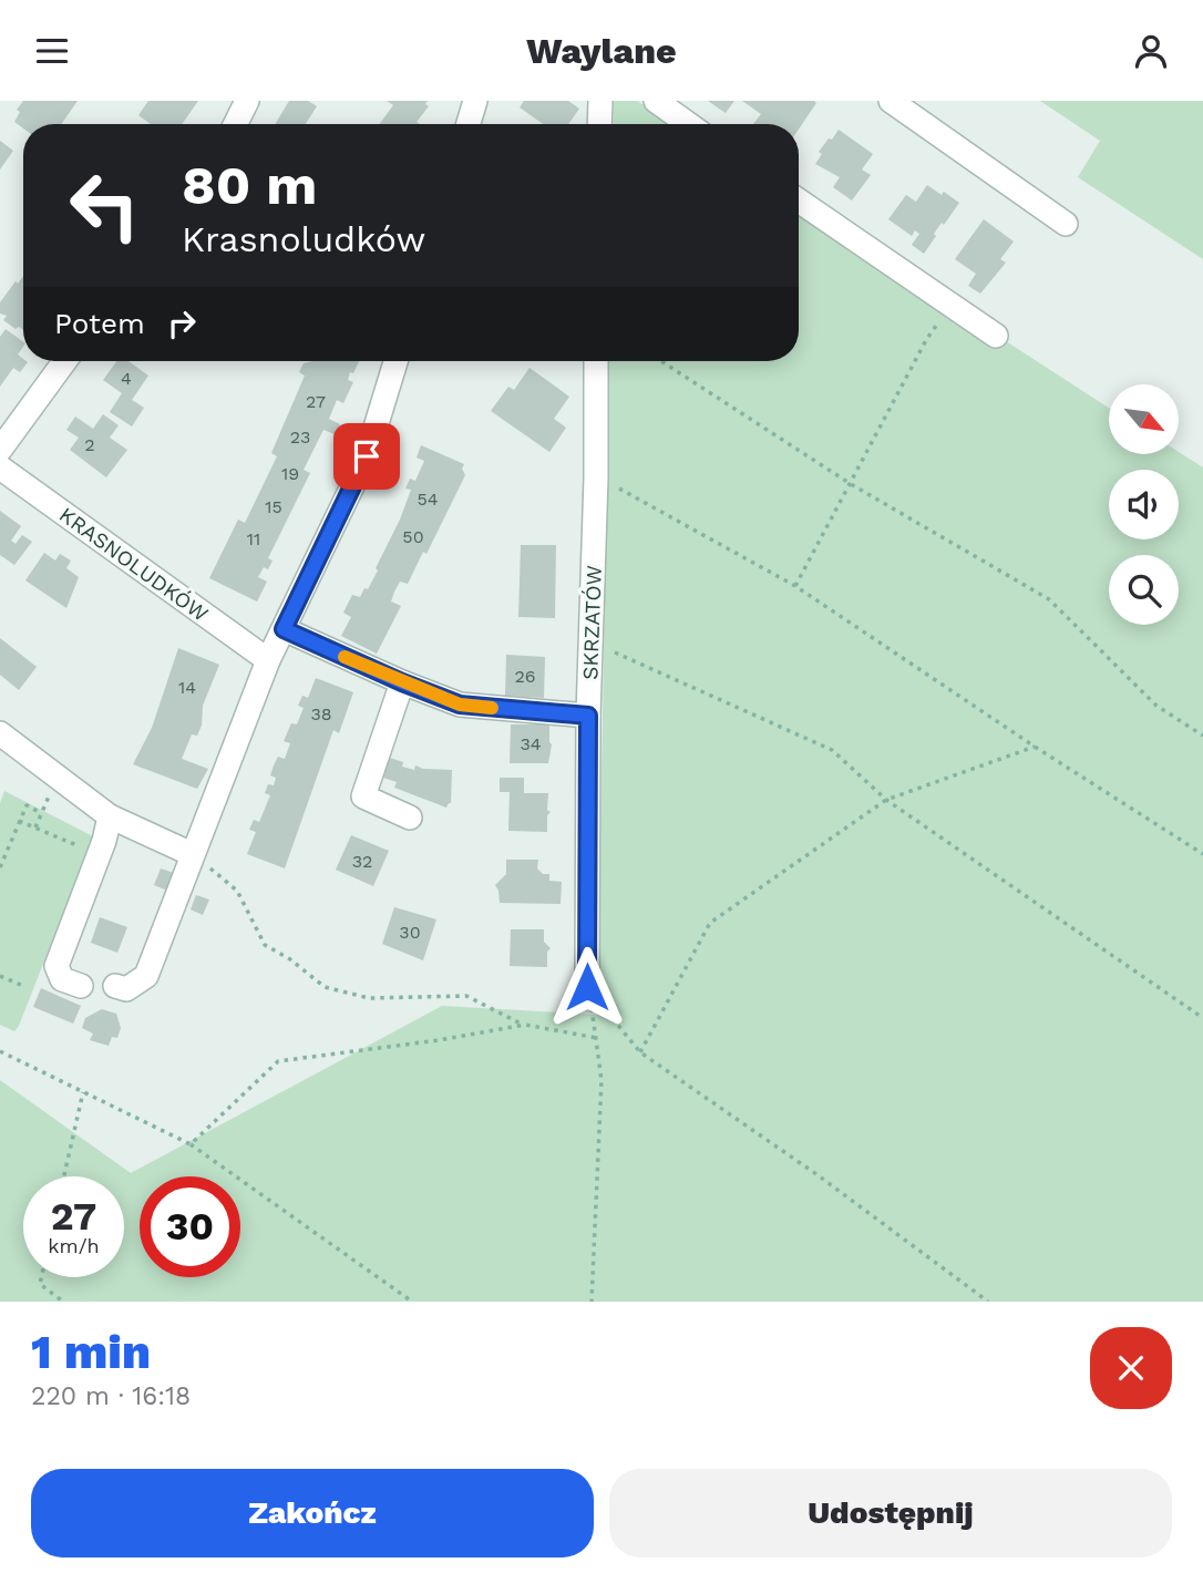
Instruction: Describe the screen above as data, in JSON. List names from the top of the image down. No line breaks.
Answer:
{"streets":{"street":["KRASNOLUDKÓW","SKRZATÓW"]},"house_numbers":["4","27","23","2","19","54","15","50","11","26","14","38","34","32","30"],"north":"bottom right","page":{"header":"Waylane","turn":["80 m","Krasnoludków"],"then":"Potem","speed":"27 km/h","limit":"30","heading":["1 min","220 m · 16:18"],"buttons":["Zakończ","Udostępnij"]}}
